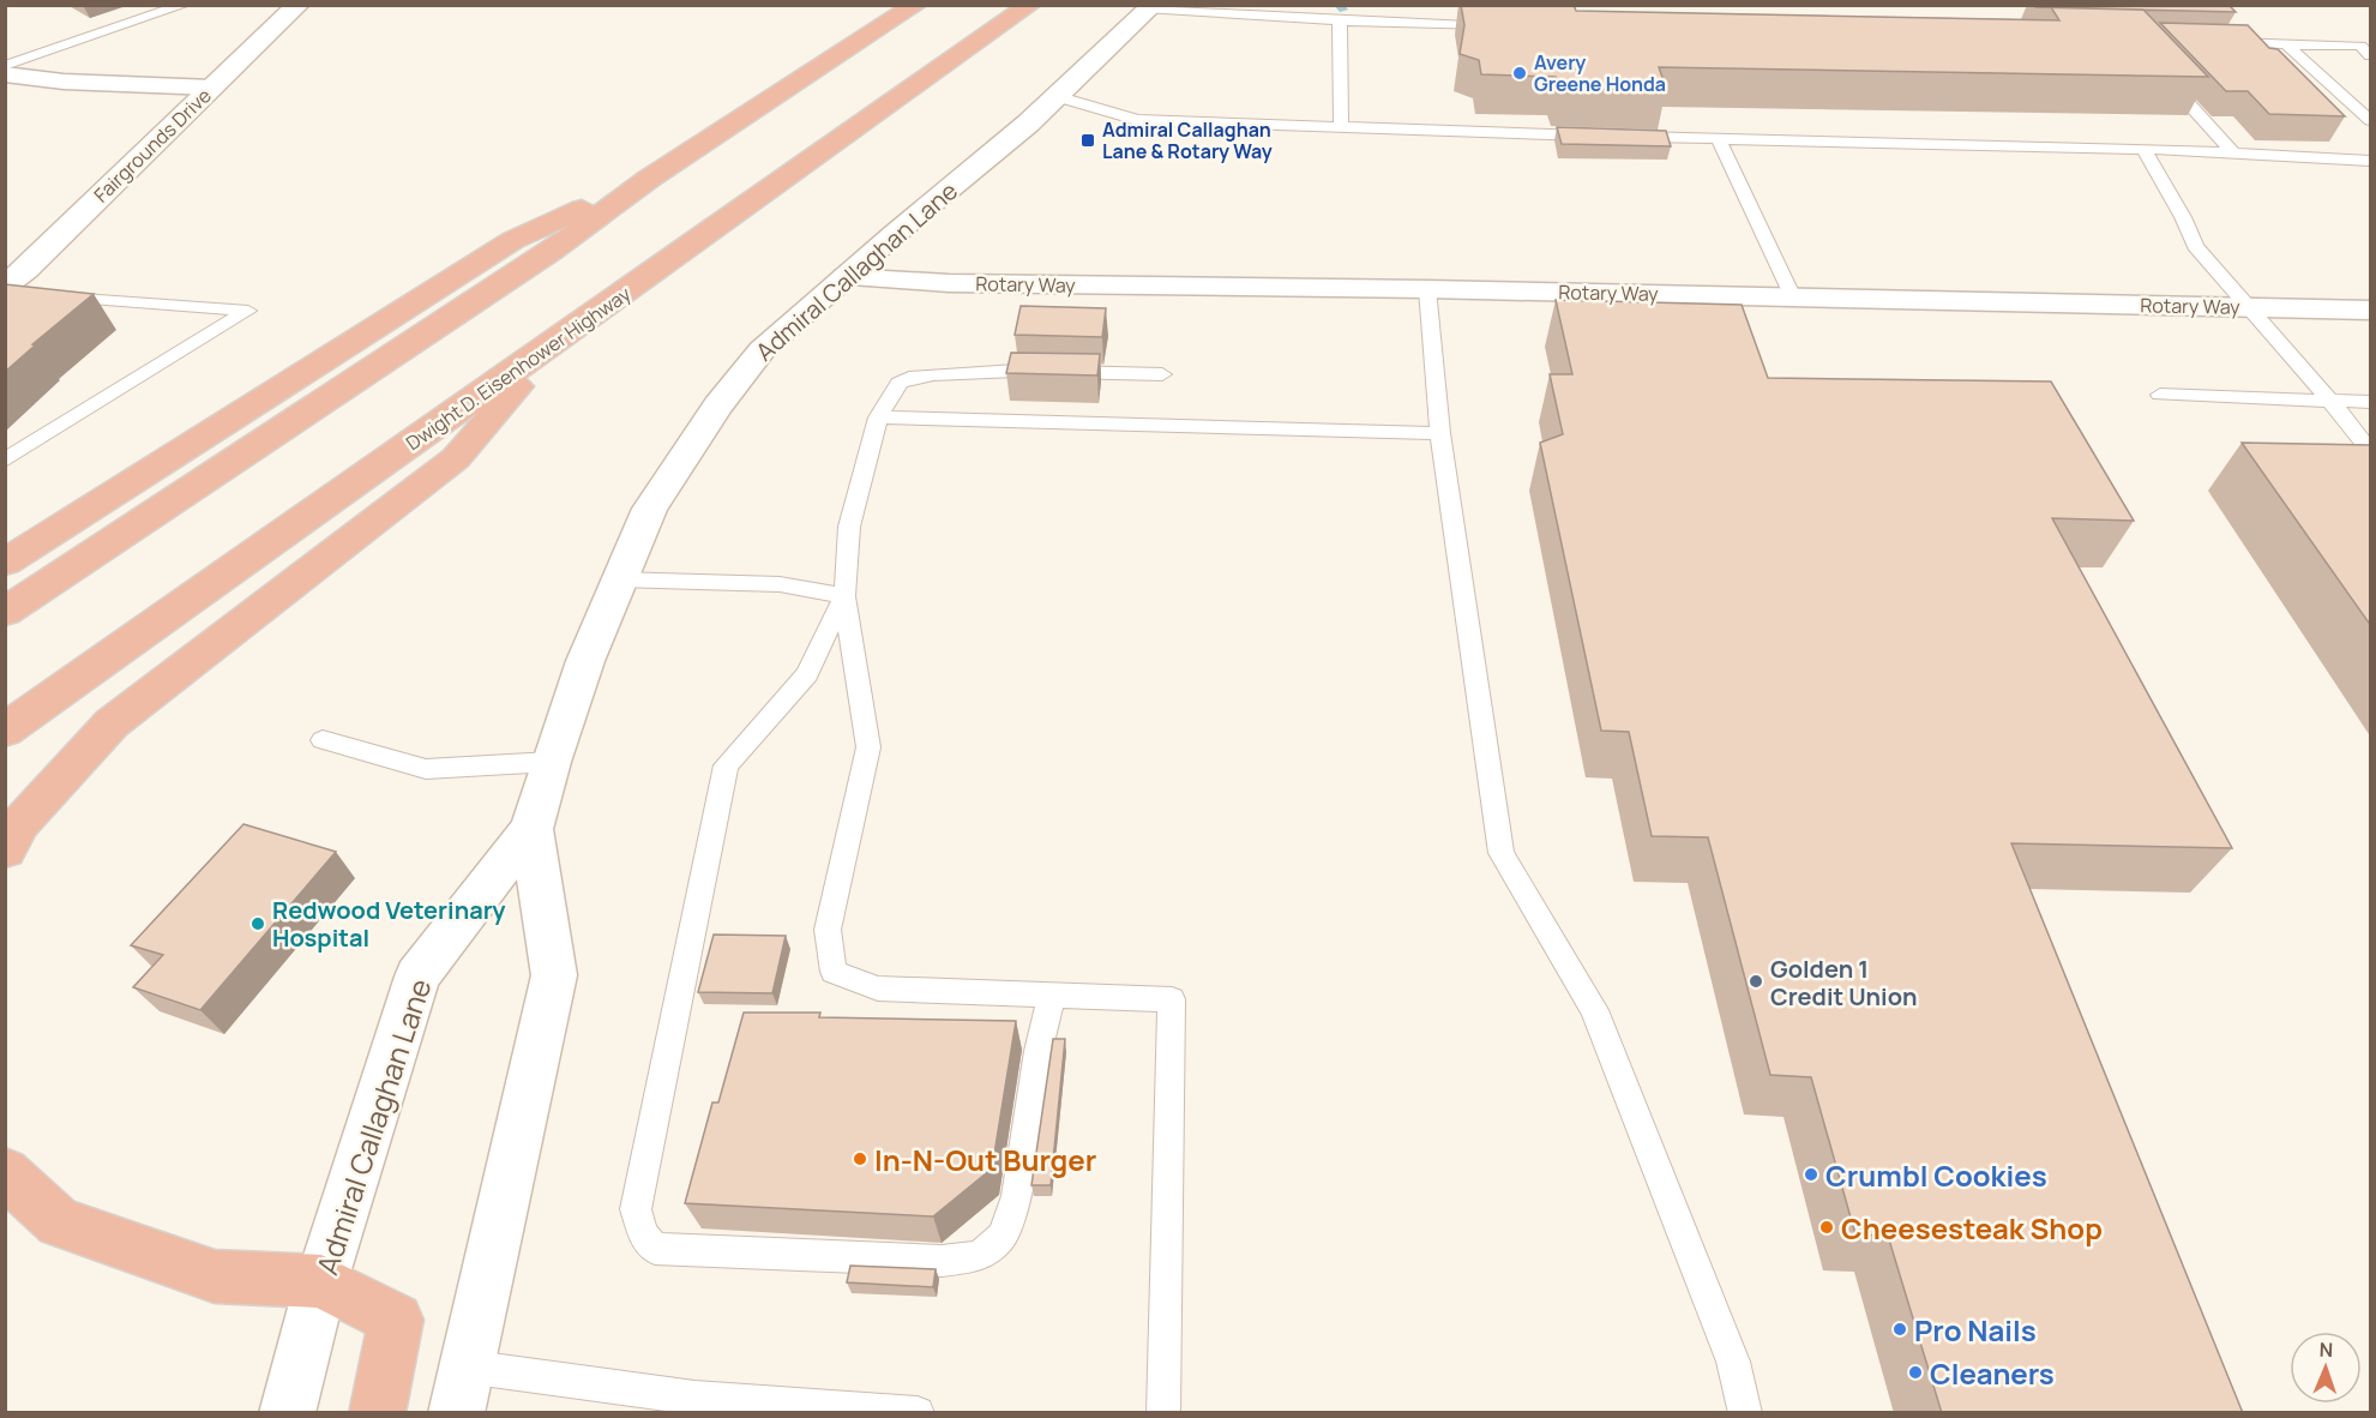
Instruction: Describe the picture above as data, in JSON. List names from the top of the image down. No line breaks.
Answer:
{"streets":{"highway":["Dwight D. Eisenhower Highway"],"main road":["Fairgrounds Drive","Admiral Callaghan Lane","Rotary Way"]},"crossings":[["Admiral Callaghan Lane","Rotary Way"]],"places":{"other":["Avery Greene Honda","Redwood Veterinary Hospital","Golden 1 Credit Union","In-N-Out Burger","Crumbl Cookies","Cheesesteak Shop","Pro Nails","Cleaners"],"transit":["Admiral Callaghan Lane & Rotary Way"]},"north":"top"}
